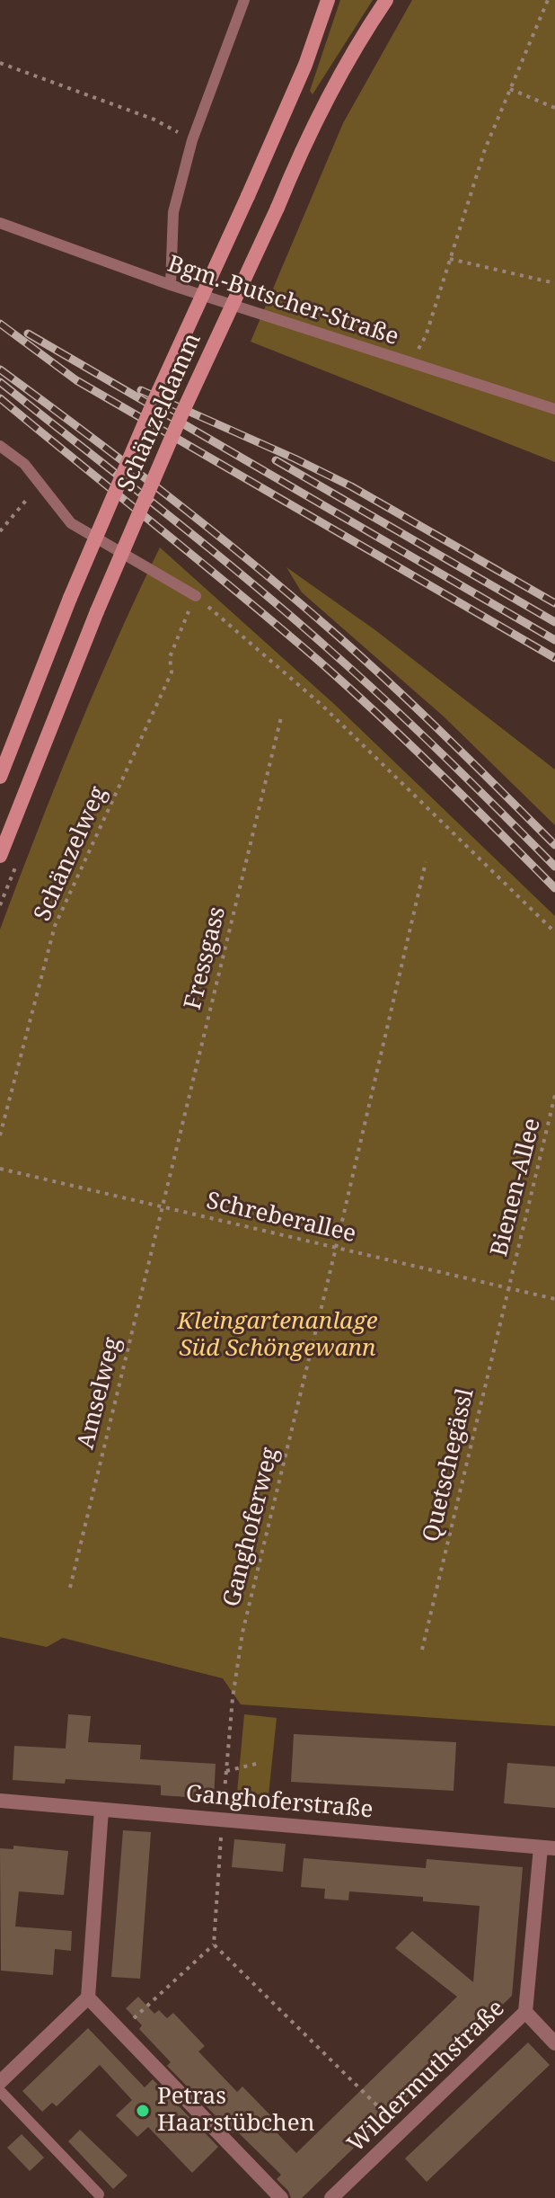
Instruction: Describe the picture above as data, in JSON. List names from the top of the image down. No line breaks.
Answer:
{"streets":{"main road":["Schänzeldamm"],"street":["Ganghoferstraße","Wildermuthstraße"],"lane":["Bgm.-Butscher-Straße"],"path":["Schänzelweg","Fressgass","Bienen-Allee","Schreberallee","Amselweg","Quetschegässl","Ganghoferweg"]},"crossings":[["Fressgass","Schreberallee"],["Fressgass","Amselweg"],["Bienen-Allee","Schreberallee"],["Bienen-Allee","Quetschegässl"],["Schreberallee","Amselweg"],["Schreberallee","Quetschegässl"],["Schreberallee","Ganghoferweg"],["Ganghoferweg","Ganghoferstraße"],["Ganghoferstraße","Wildermuthstraße"]],"parks":["Kleingartenanlage Süd Schöngewann"],"places":["Petras Haarstübchen"]}
